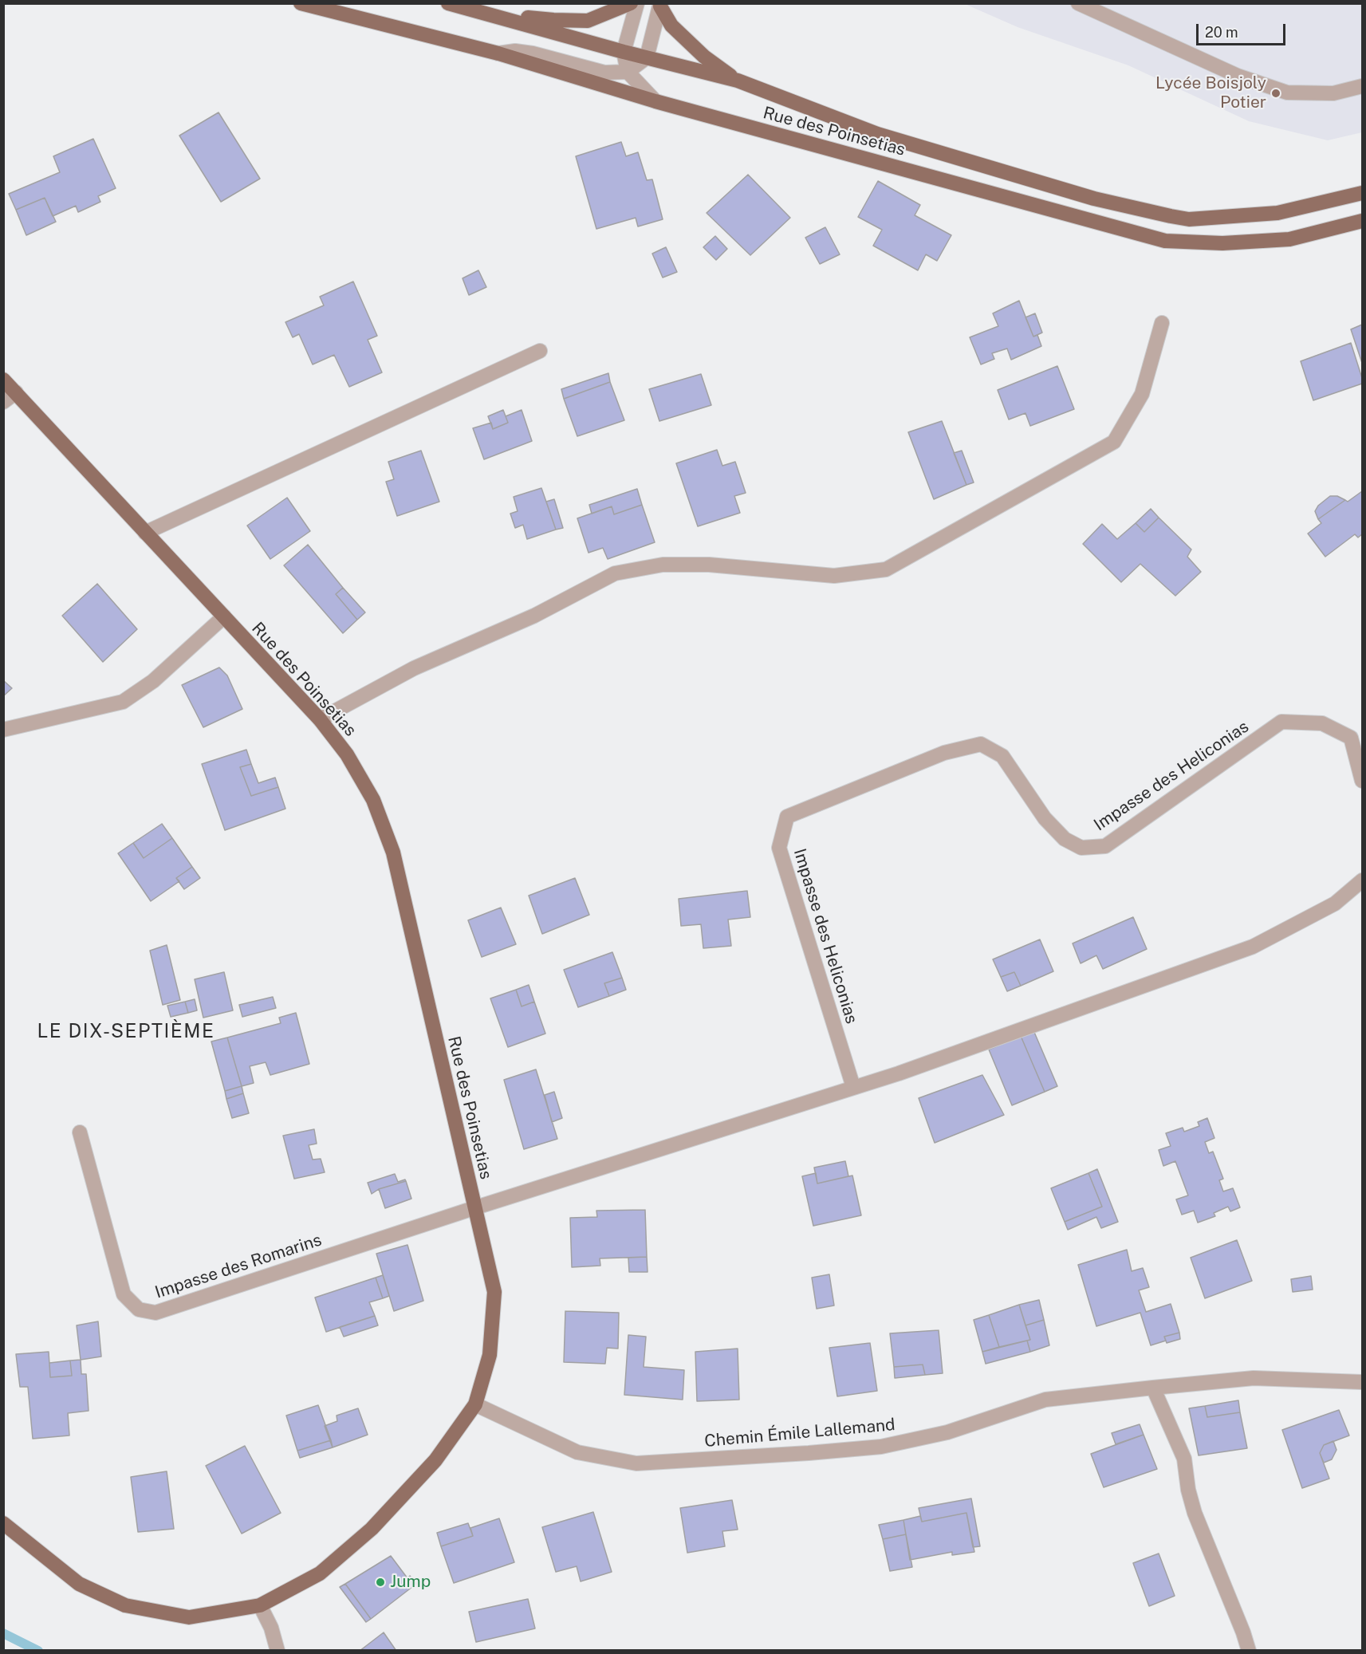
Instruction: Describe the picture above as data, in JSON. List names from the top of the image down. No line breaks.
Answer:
{"streets":{"main road":["Rue des Poinsetias"],"street":["Impasse des Heliconias","Impasse des Romarins","Chemin Émile Lallemand"]},"crossings":[["Rue des Poinsetias","Impasse des Romarins"],["Rue des Poinsetias","Chemin Émile Lallemand"]],"districts":["LE DIX-SEPTIÈME"],"places":["Lycée Boisjoly Potier","Jump"],"scale_bar":"20 m"}
